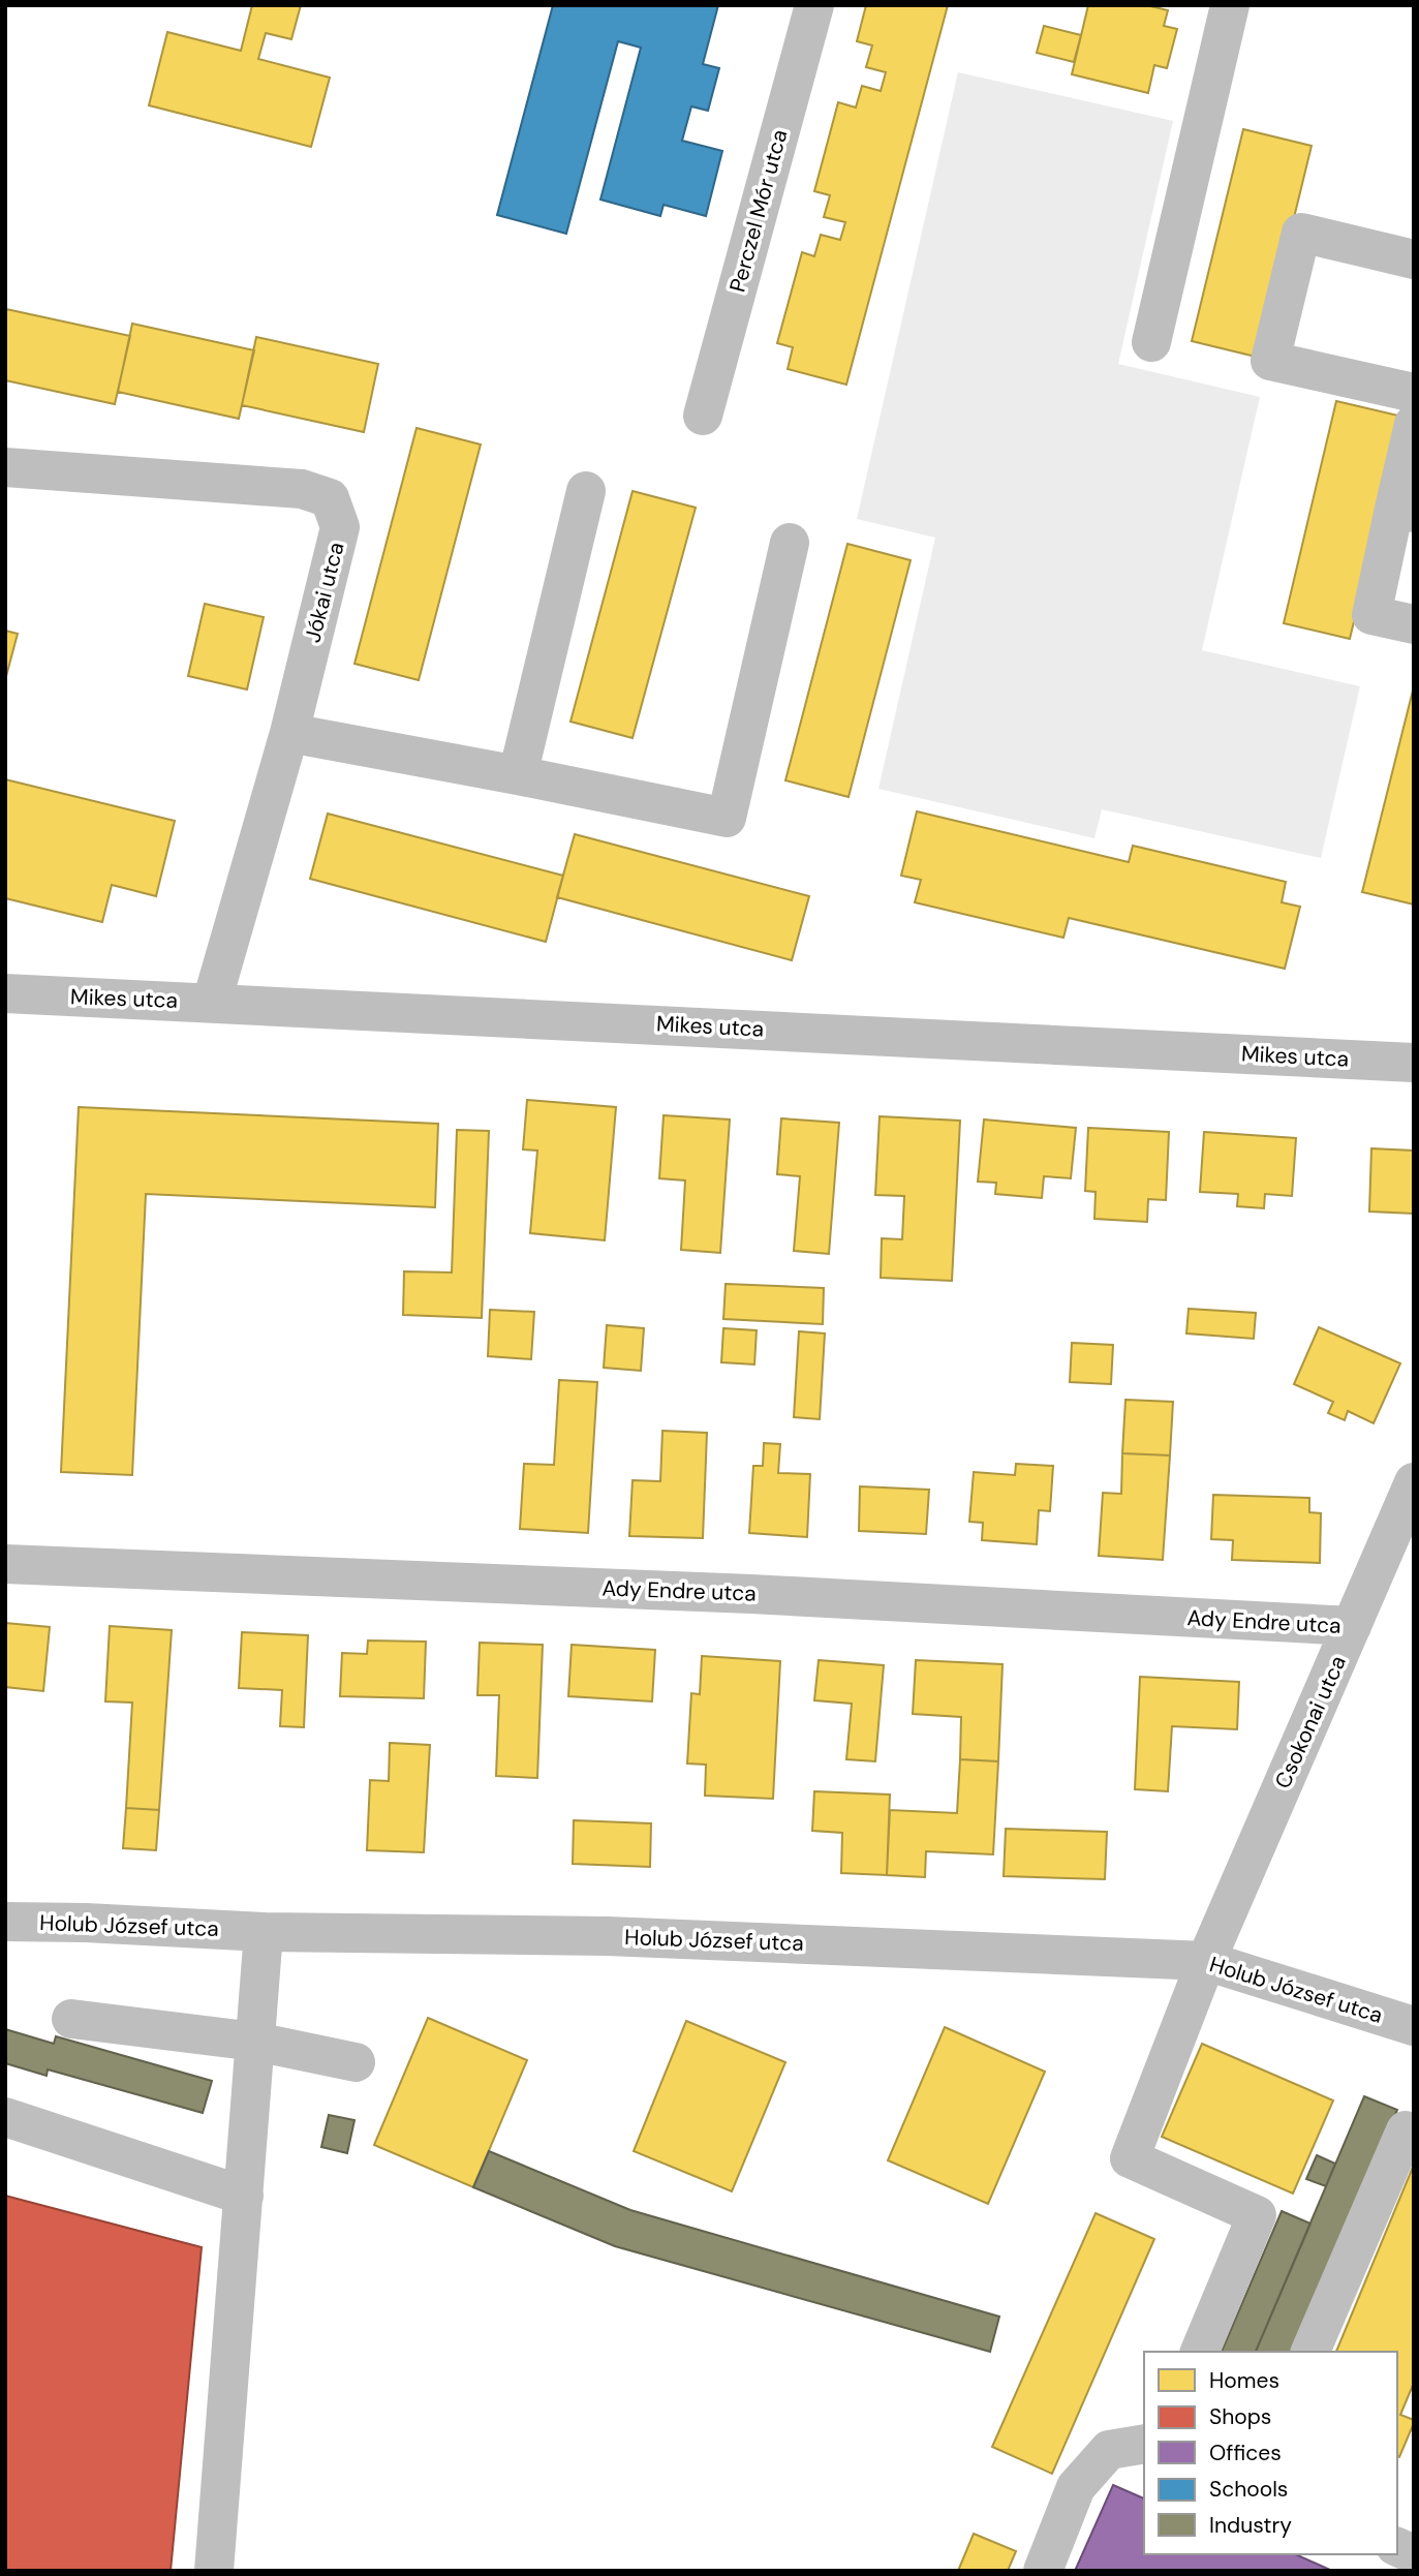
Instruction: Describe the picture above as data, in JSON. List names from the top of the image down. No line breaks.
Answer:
{"streets":{"street":["Perczel Mór utca","Jókai utca","Mikes utca","Ady Endre utca","Csokonai utca","Holub József utca"]},"crossings":[["Jókai utca","Mikes utca"],["Ady Endre utca","Csokonai utca"],["Csokonai utca","Holub József utca"]],"legend":["Homes","Shops","Offices","Schools","Industry"]}
